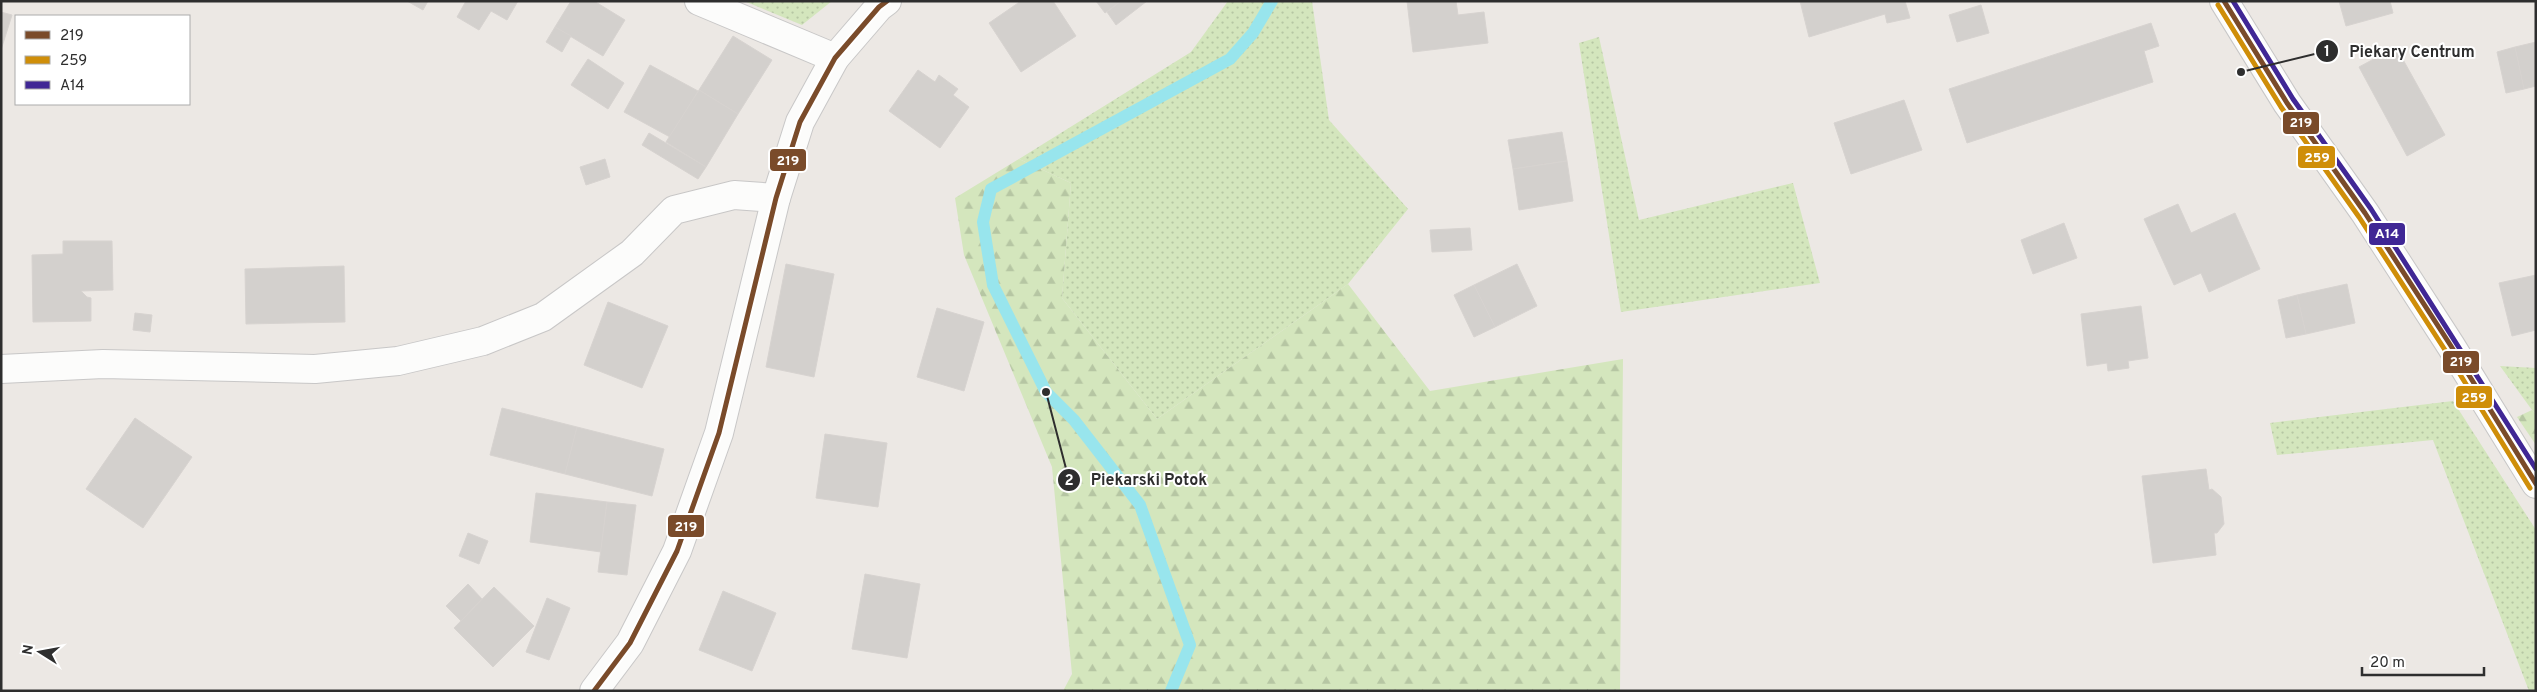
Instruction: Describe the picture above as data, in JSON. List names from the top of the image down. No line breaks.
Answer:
{"places":["Piekary Centrum","Piekarski Potok"],"lines":["transit line 219","transit line A14","transit line 259"],"legend":["219","259","A14"],"scale_bar":"20 m","north":"left"}
